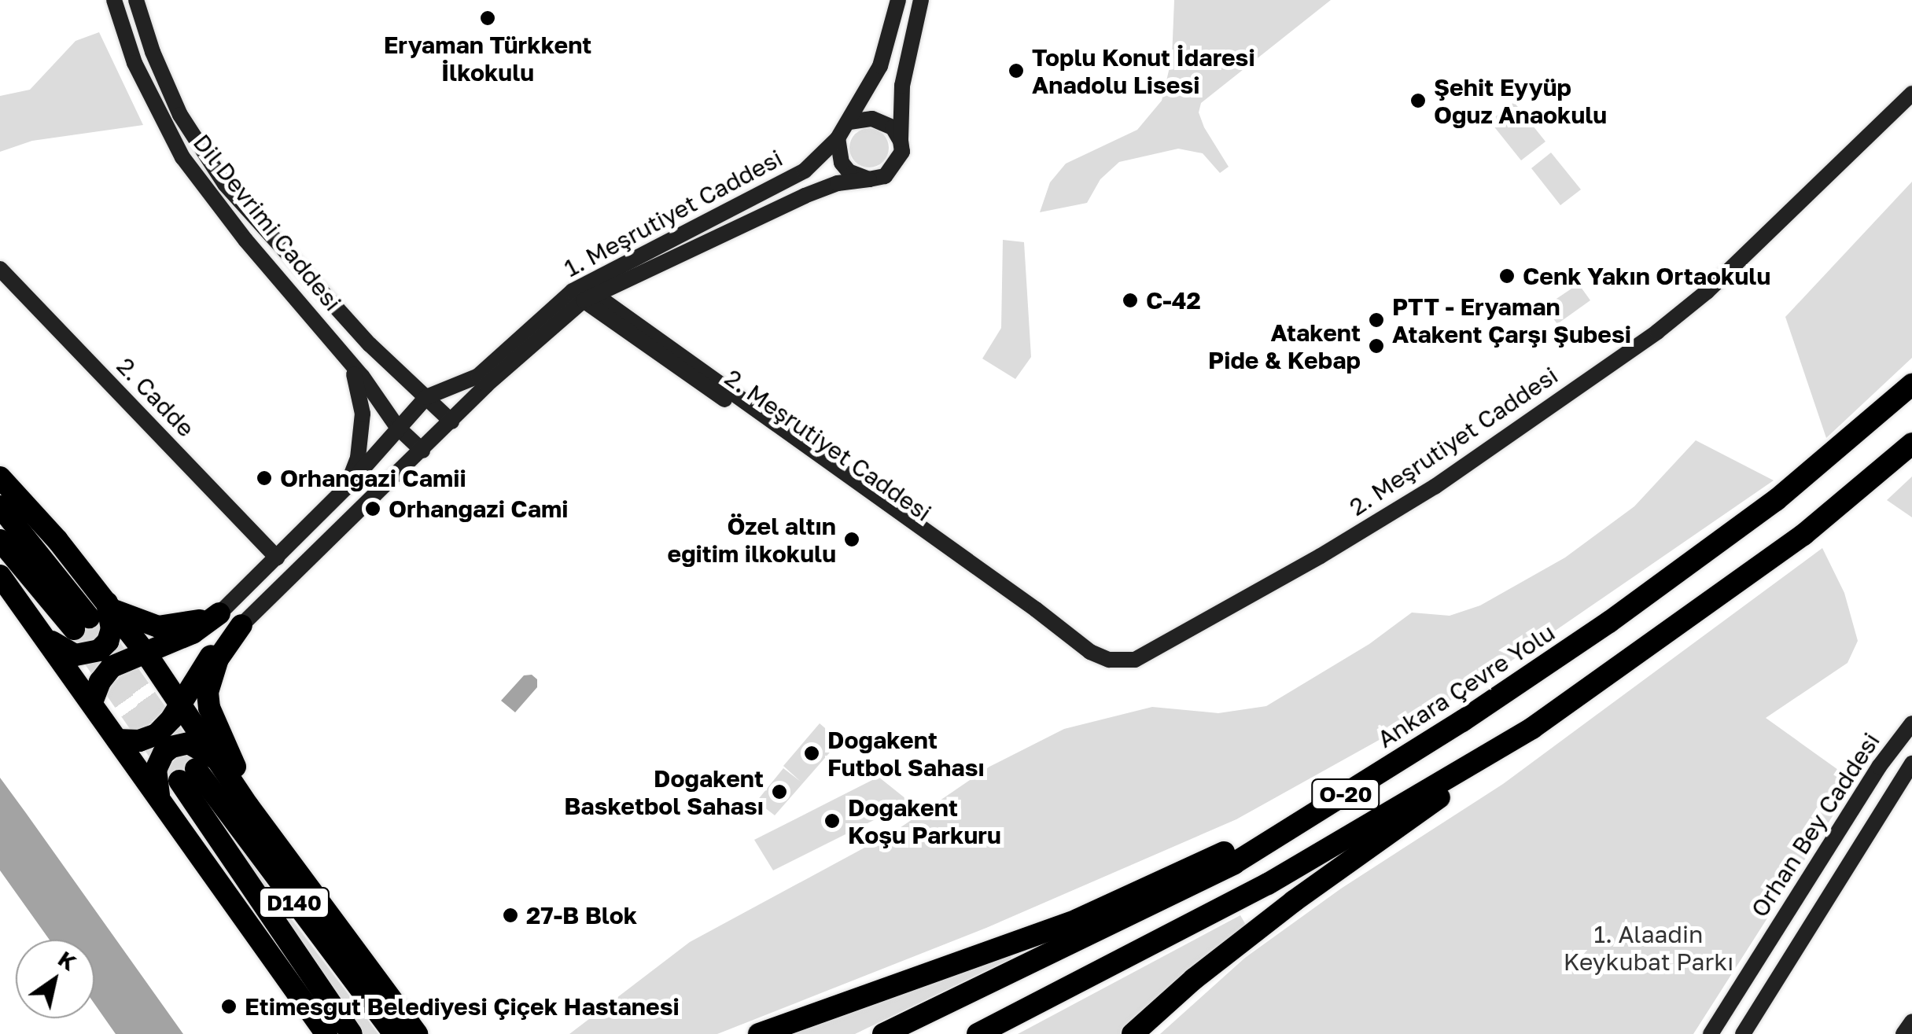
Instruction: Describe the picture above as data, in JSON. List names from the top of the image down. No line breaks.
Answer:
{"streets":{"highway":["Ankara Çevre Yolu","O-20","D140"],"main road":["1. Meşrutiyet Caddesi","Dil Devrimi Caddesi","2. Cadde","2. Meşrutiyet Caddesi","Orhan Bey Caddesi"]},"crossings":[["1. Meşrutiyet Caddesi","Dil Devrimi Caddesi"],["1. Meşrutiyet Caddesi","2. Cadde"],["1. Meşrutiyet Caddesi","2. Meşrutiyet Caddesi"]],"parks":["1. Alaadin Keykubat Parkı"],"places":["Eryaman Türkkent İlkokulu","Toplu Konut İdaresi Anadolu Lisesi","Şehit Eyyüp Oğuz Anaokulu","Cenk Yakın Ortaokulu","C-42","PTT - Eryaman Atakent Çarşı Şubesi","Atakent Pide & Kebap","Orhangazi Camii","Orhangazi Cami","Özel altın eğitim ilkokulu","Doğakent Futbol Sahası","Doğakent Basketbol Sahası","Doğakent Koşu Parkuru","27-B Blok","Etimesgut Belediyesi Çiçek Hastanesi"],"north":"top right"}
